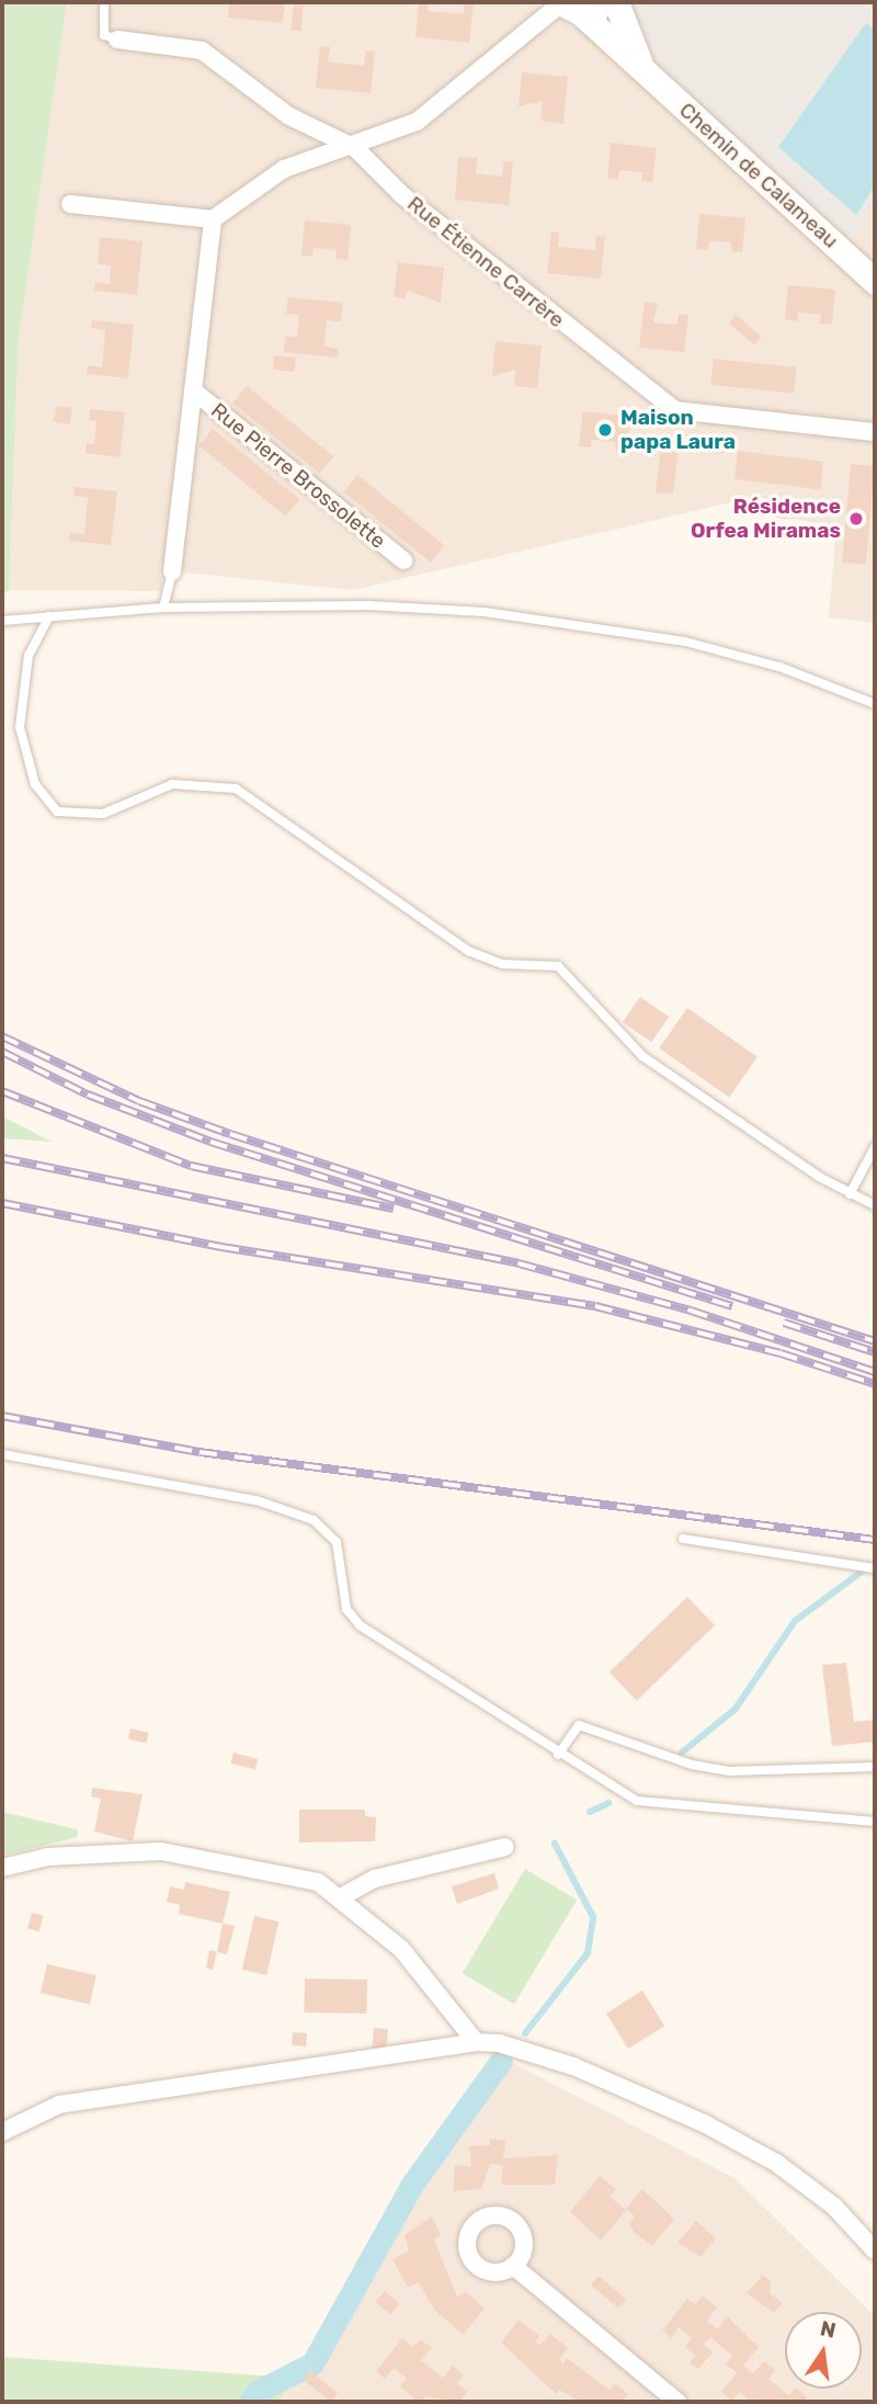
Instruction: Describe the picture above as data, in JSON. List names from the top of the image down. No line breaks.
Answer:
{"streets":{"main road":["Chemin de Calameau"],"street":["Rue Étienne Carrère","Rue Pierre Brossolette"]},"places":["Maison papa Laura","Résidence Orfea Miramas"],"north":"top"}
